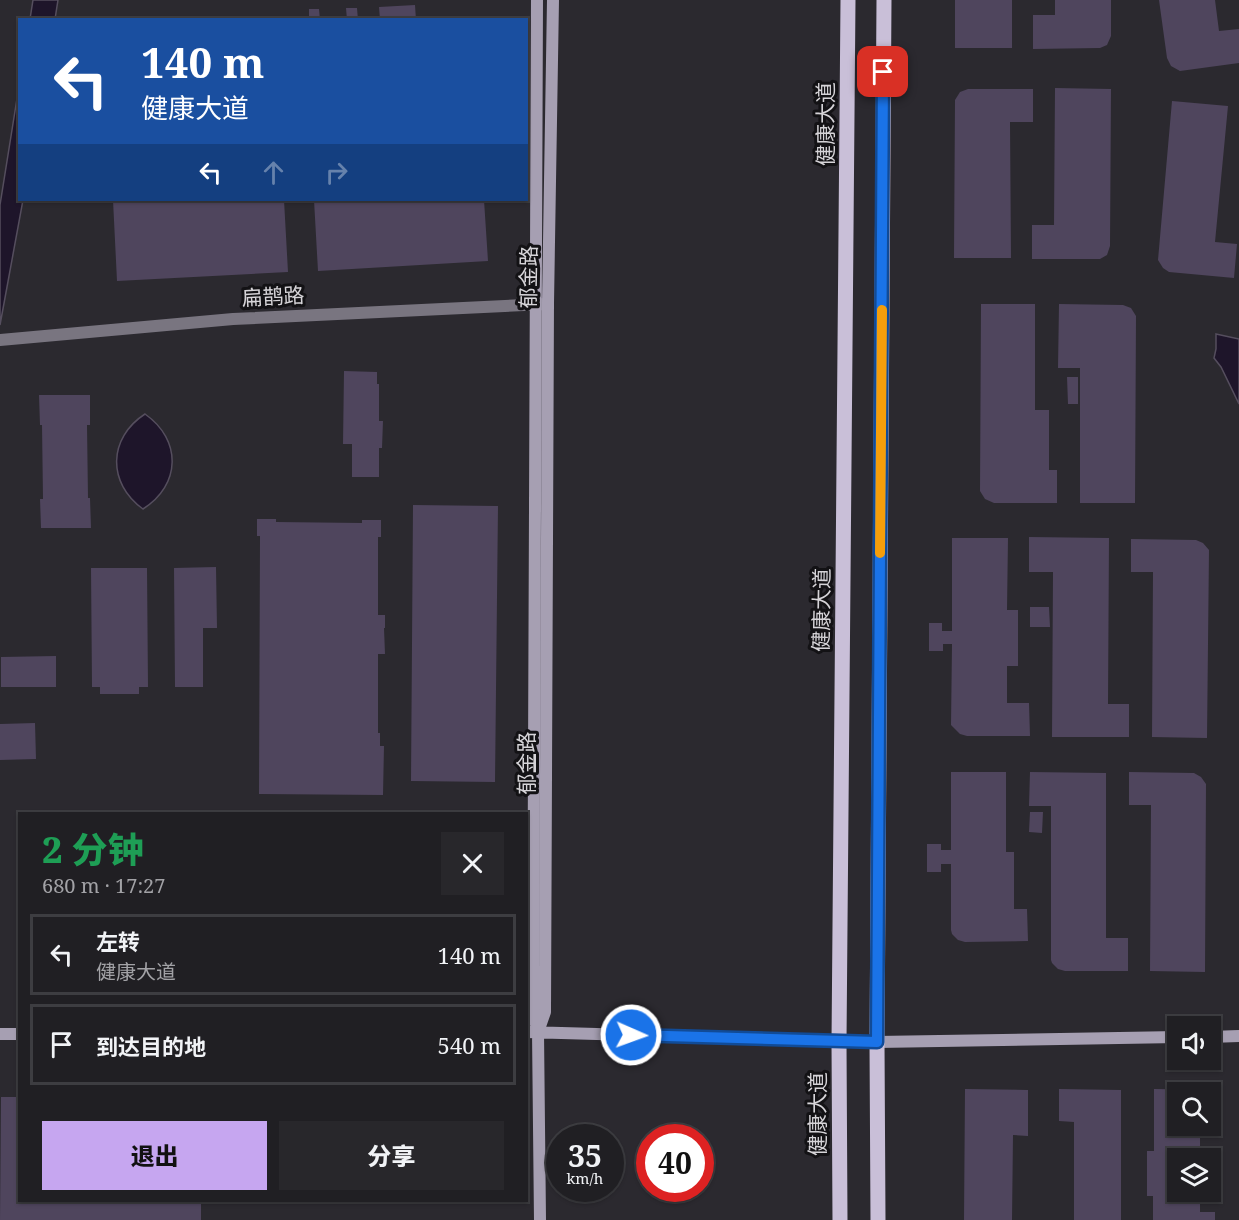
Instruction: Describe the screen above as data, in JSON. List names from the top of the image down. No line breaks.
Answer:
{"streets":{"main road":["健康大道"],"street":["郁金路","扁鹊路"]},"crossings":[["郁金路","扁鹊路"]],"page":{"turn":["140 m","健康大道"],"heading":["2 分钟","680 m · 17:27"],"list":[{"name":"左转","note":"健康大道","value":"140 m"},{"name":"到达目的地","value":"540 m"}],"buttons":["退出","分享"],"speed":"35 km/h","limit":"40"}}
